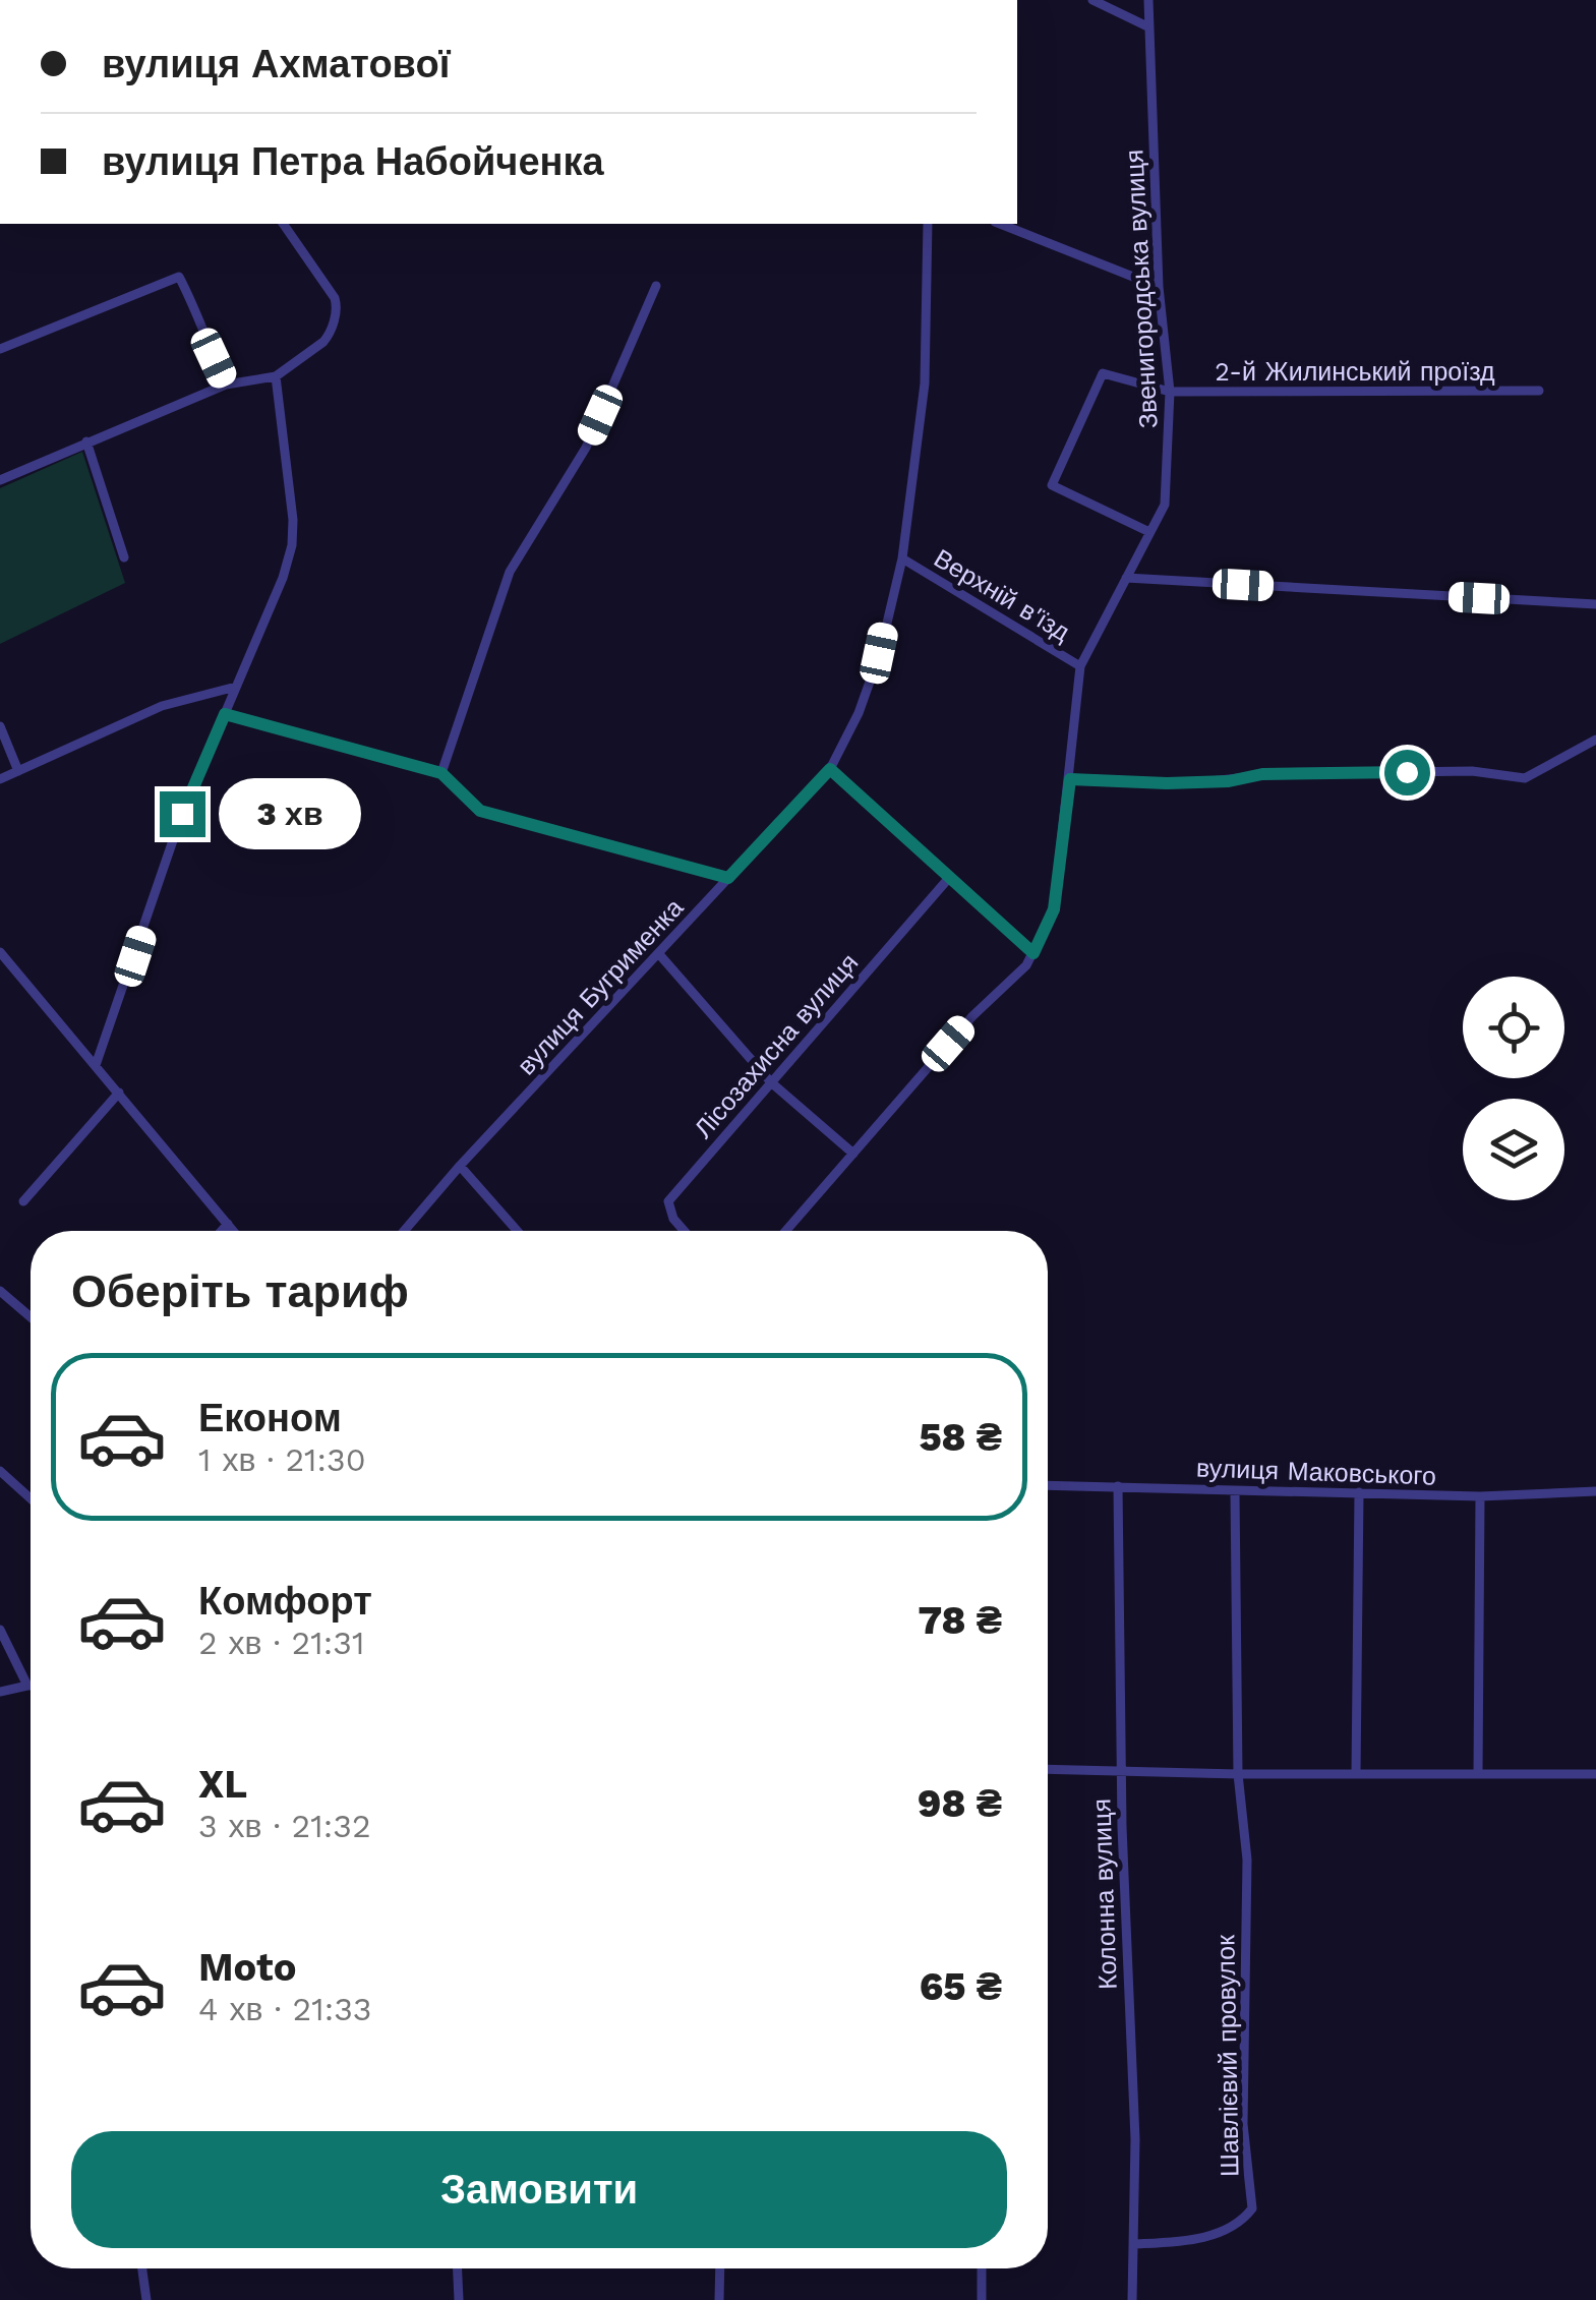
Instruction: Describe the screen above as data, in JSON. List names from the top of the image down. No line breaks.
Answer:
{"streets":{"street":["Звенигородська вулиця","2-й Жилинський проїзд","Верхній в'їзд","вулиця Бугрименка","Лісозахисна вулиця","вулиця Маковського","Колонна вулиця","Шавлієвий провулок"]},"crossings":[["Звенигородська вулиця","2-й Жилинський проїзд"],["Звенигородська вулиця","Верхній в'їзд"],["Верхній в'їзд","вулиця Бугрименка"],["вулиця Маковського","Колонна вулиця"],["вулиця Маковського","Шавлієвий провулок"],["Колонна вулиця","Шавлієвий провулок"]],"page":{"banner":["вулиця Ахматової","вулиця Петра Набойченка"],"bubble":"3 хв","heading":"Оберіть тариф","list":[{"name":"Економ","note":"1 хв · 21:30","value":"58 ₴"},{"name":"Комфорт","note":"2 хв · 21:31","value":"78 ₴"},{"name":"XL","note":"3 хв · 21:32","value":"98 ₴"},{"name":"Moto","note":"4 хв · 21:33","value":"65 ₴"}],"buttons":"Замовити"}}
